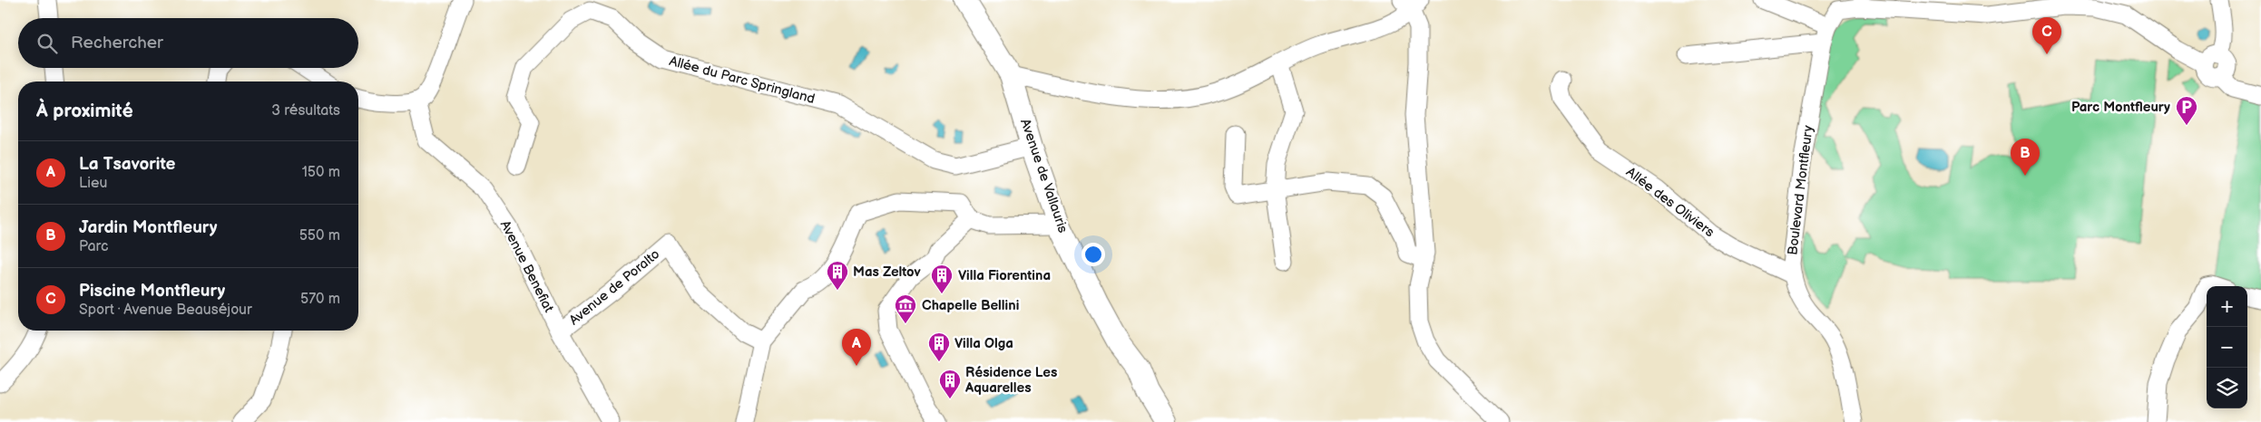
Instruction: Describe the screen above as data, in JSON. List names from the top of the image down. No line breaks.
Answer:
{"streets":{"main road":["Avenue de Vallauris"],"street":["Allée du Parc Springland","Boulevard Montfleury","Allée des Oliviers","Avenue Benefiat","Avenue de Poralto"]},"crossings":[["Allée du Parc Springland","Avenue de Vallauris"],["Boulevard Montfleury","Allée des Oliviers"],["Avenue Benefiat","Avenue de Poralto"]],"places":{"parking":["Parc Montfleury"],"building":["Mas Zeltov","Villa Fiorentina","Villa Olga","Résidence Les Aquarelles"],"museum":["Chapelle Bellini"]},"page":{"pins":["C","B","A"],"search":"Rechercher","heading":["À proximité","3 résultats"],"list":[{"mark":"A","name":"La Tsavorite","note":"Lieu","value":"150 m"},{"mark":"B","name":"Jardin Montfleury","note":"Parc","value":"550 m"},{"mark":"C","name":"Piscine Montfleury","note":"Sport · Avenue Beauséjour","value":"570 m"}],"map_buttons":["+","−"]}}
